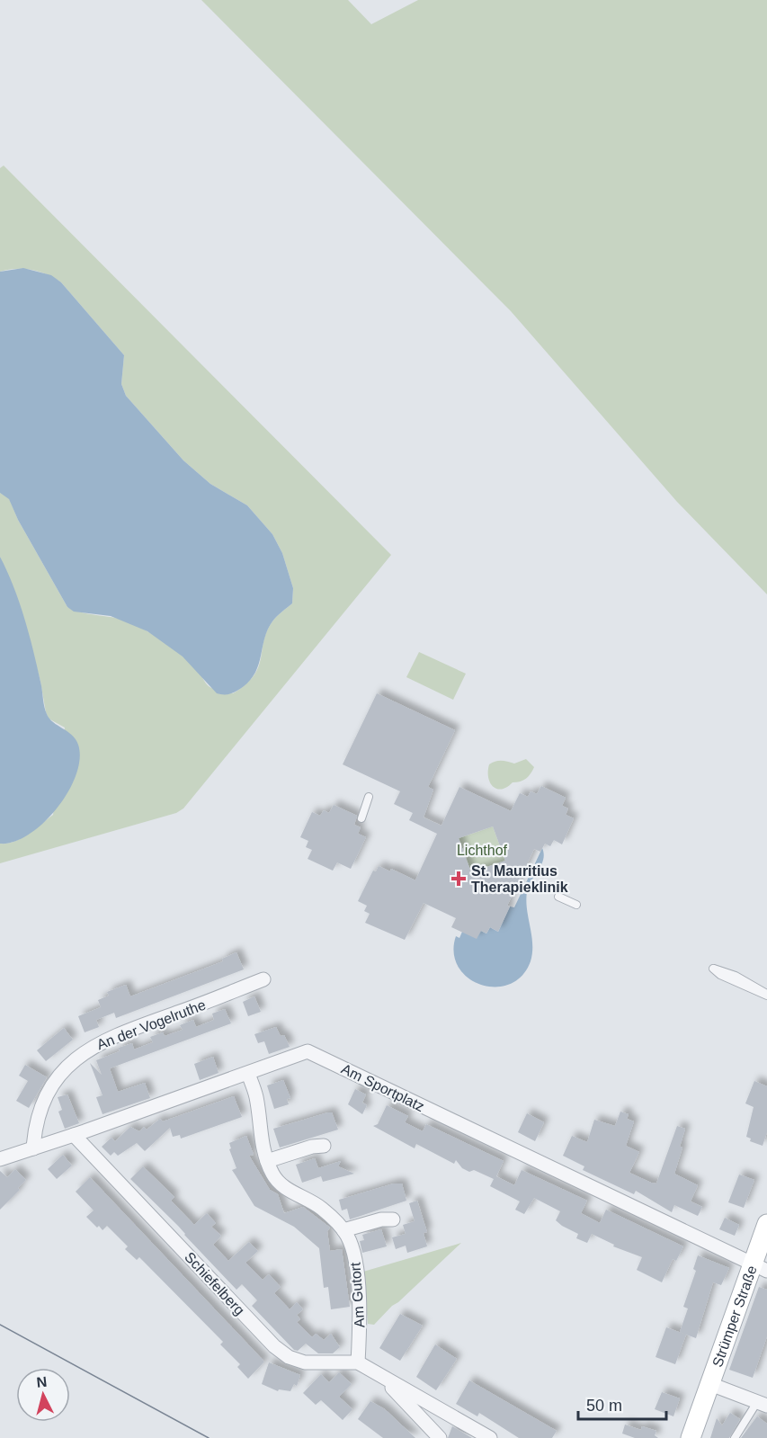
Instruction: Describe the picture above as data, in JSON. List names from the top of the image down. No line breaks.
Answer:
{"streets":{"main road":["Strümper Straße"],"street":["An der Vogelruthe","Am Sportplatz","Schiefelberg","Am Gutort"]},"crossings":[["An der Vogelruthe","Am Sportplatz"],["Am Sportplatz","Schiefelberg"],["Am Sportplatz","Am Gutort"],["Am Sportplatz","Strümper Straße"],["Schiefelberg","Am Gutort"]],"parks":["Lichthof"],"places":{"health":["St. Mauritius Therapieklinik"]},"scale_bar":"50 m","north":"top"}
